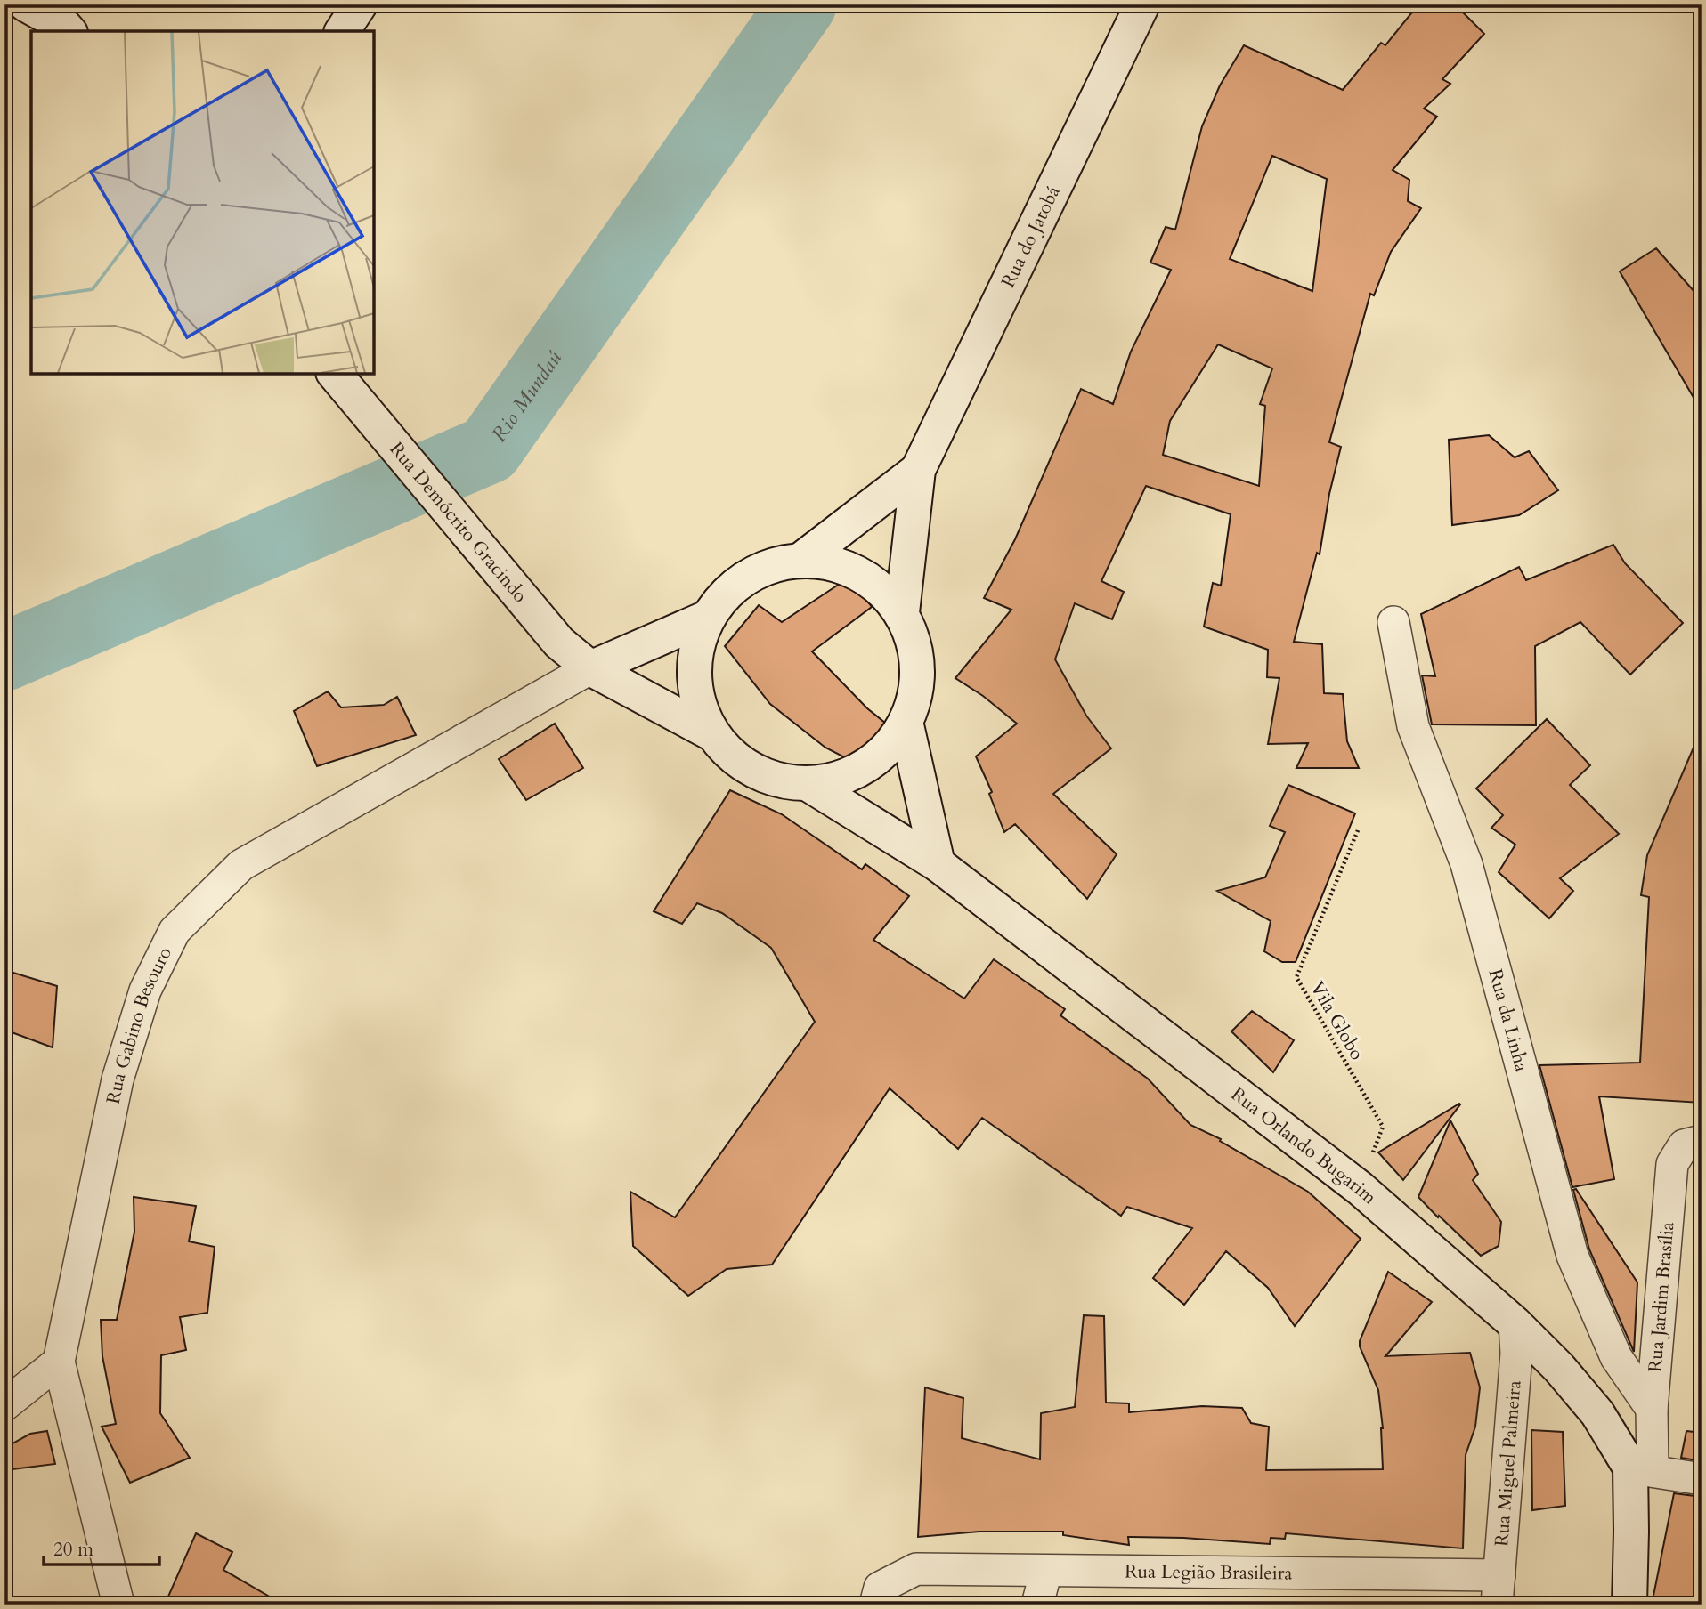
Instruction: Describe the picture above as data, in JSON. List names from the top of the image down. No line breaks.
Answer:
{"streets":{"main road":["Rua do Jatobá","Rua Demócrito Gracindo","Rua Orlando Bugarim"],"street":["Rua da Linha","Rua Gabino Besouro","Rua Jardim Brasília","Rua Miguel Palmeira","Rua Legião Brasileira"],"path":["Vila Globo"]},"crossings":[["Rua Demócrito Gracindo","Rua Gabino Besouro"],["Rua Demócrito Gracindo","Rua Orlando Bugarim"],["Vila Globo","Rua Orlando Bugarim"],["Rua da Linha","Rua Jardim Brasília"],["Rua Orlando Bugarim","Rua Jardim Brasília"],["Rua Orlando Bugarim","Rua Miguel Palmeira"],["Rua Miguel Palmeira","Rua Legião Brasileira"]],"water":["Rio Mundaú"],"scale_bar":"20 m"}
